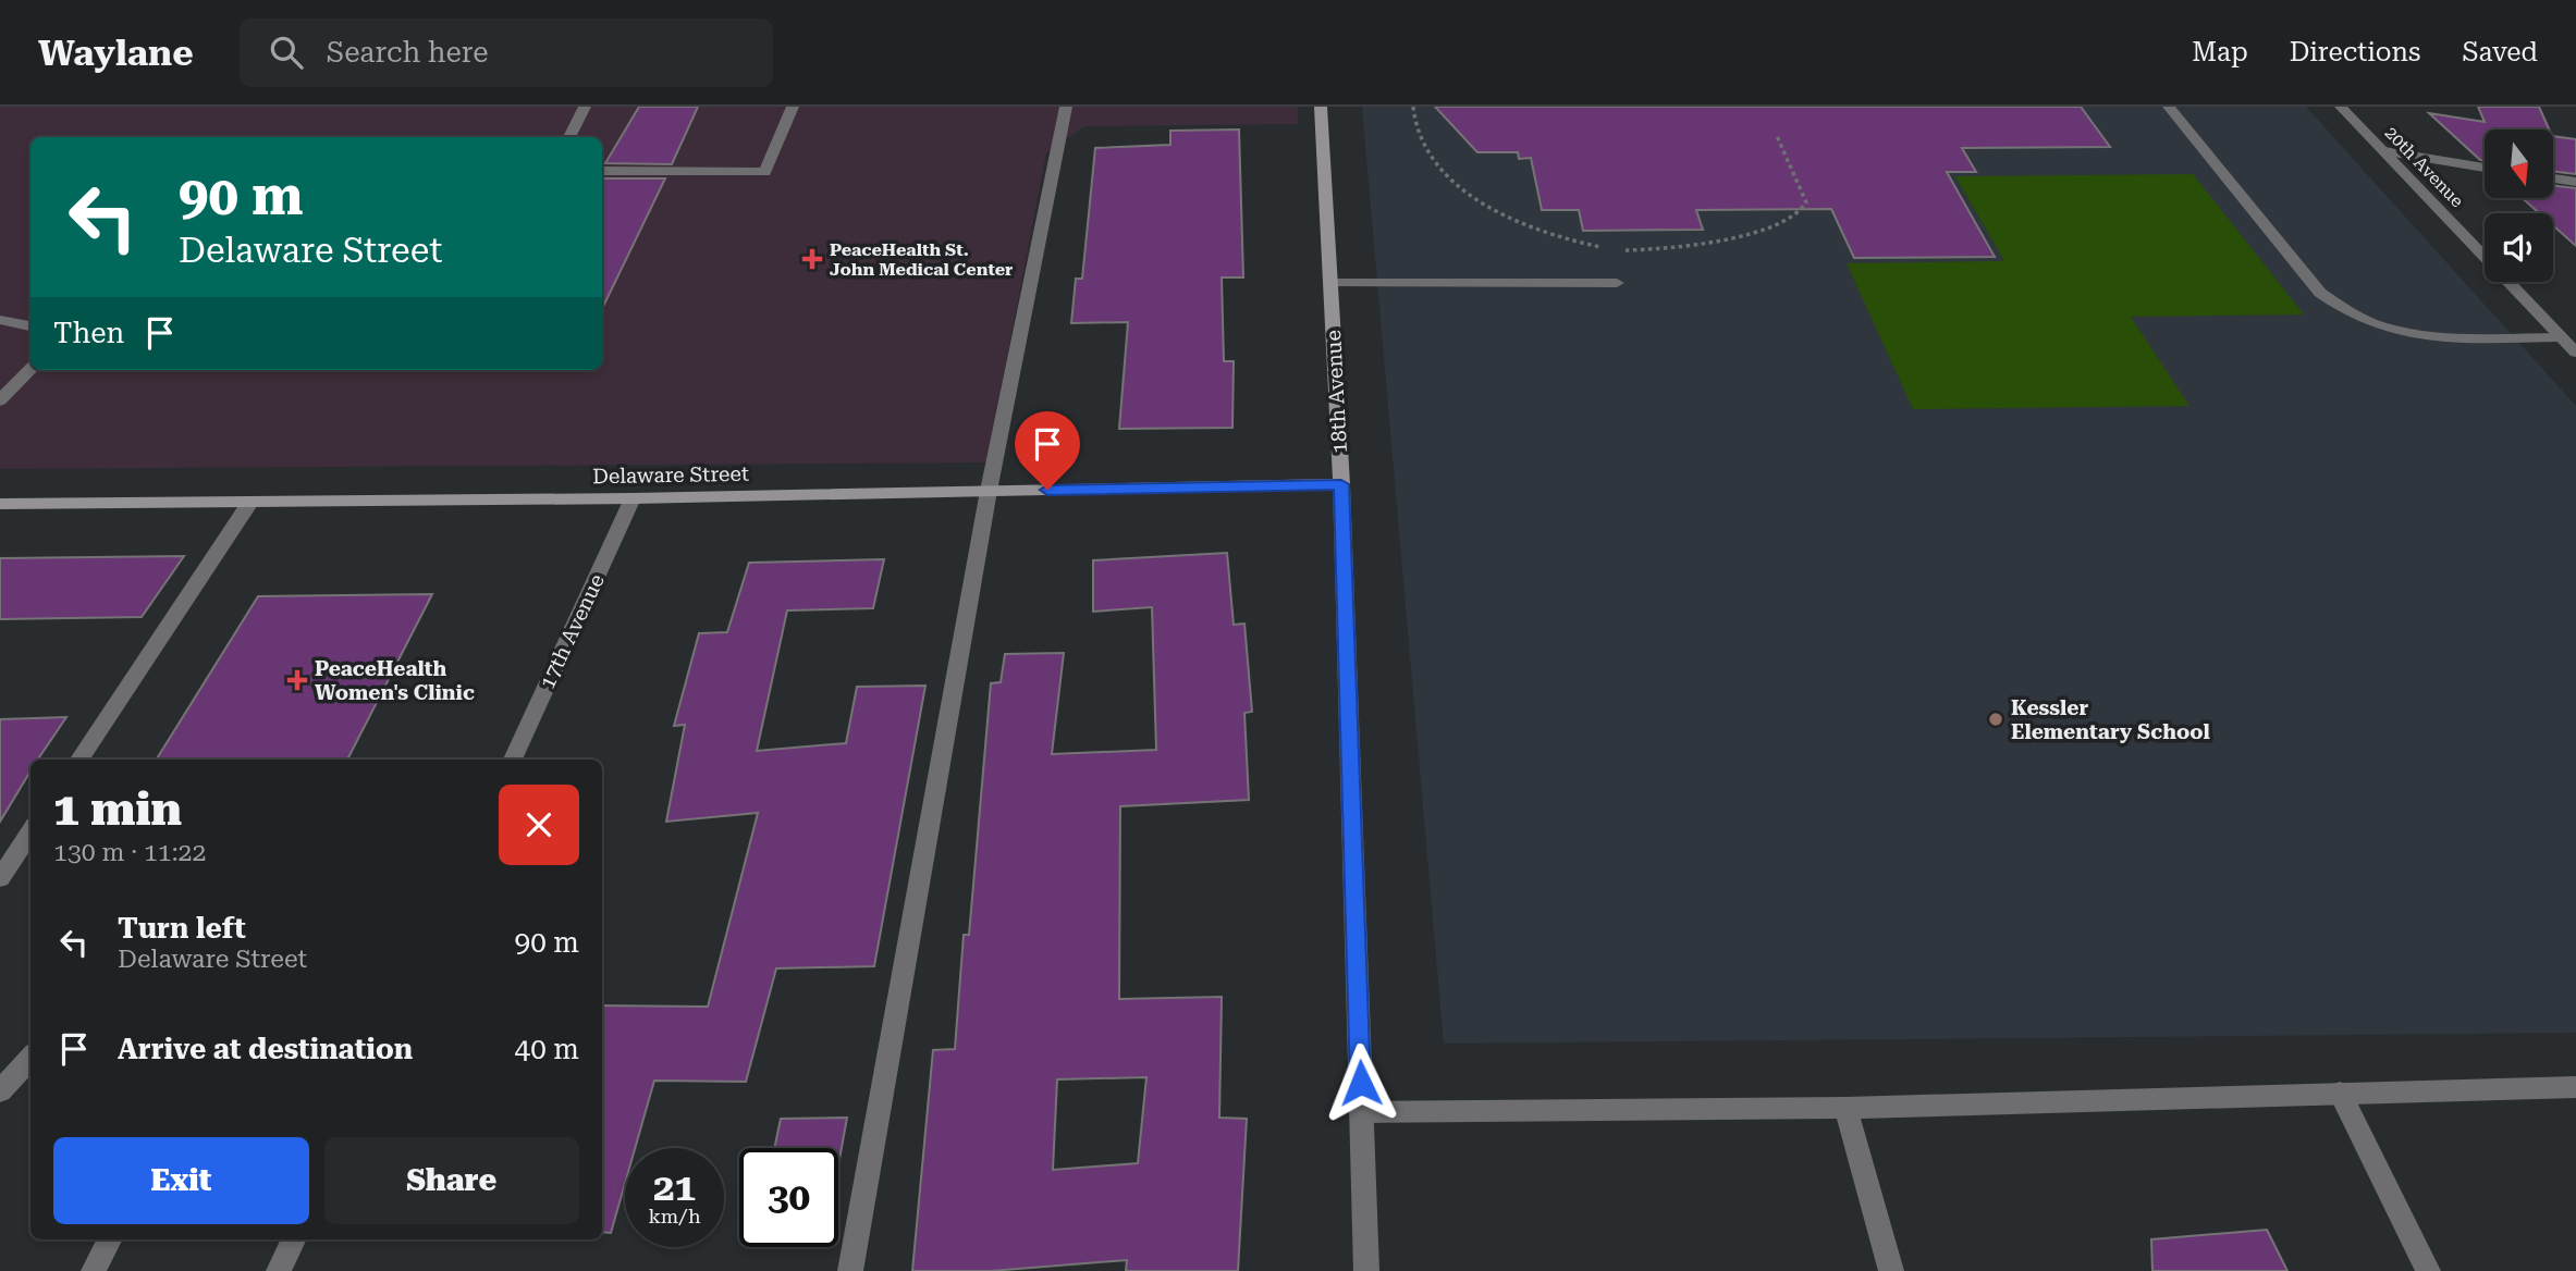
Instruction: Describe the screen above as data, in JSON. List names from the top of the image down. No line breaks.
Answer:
{"streets":{"street":["20th Avenue","18th Avenue","Delaware Street","17th Avenue"]},"crossings":[["18th Avenue","Delaware Street"],["Delaware Street","17th Avenue"]],"places":{"health":["PeaceHealth St. John Medical Center","PeaceHealth Women's Clinic"],"other":["Kessler Elementary School"]},"north":"bottom","page":{"header":"Waylane","search":"Search here","nav":["Map","Directions","Saved"],"turn":["90 m","Delaware Street"],"then":"Then","heading":["1 min","130 m · 11:22"],"list":[{"name":"Turn left","note":"Delaware Street","value":"90 m"},{"name":"Arrive at destination","value":"40 m"}],"buttons":["Exit","Share"],"speed":"21 km/h","limit":"30"}}
